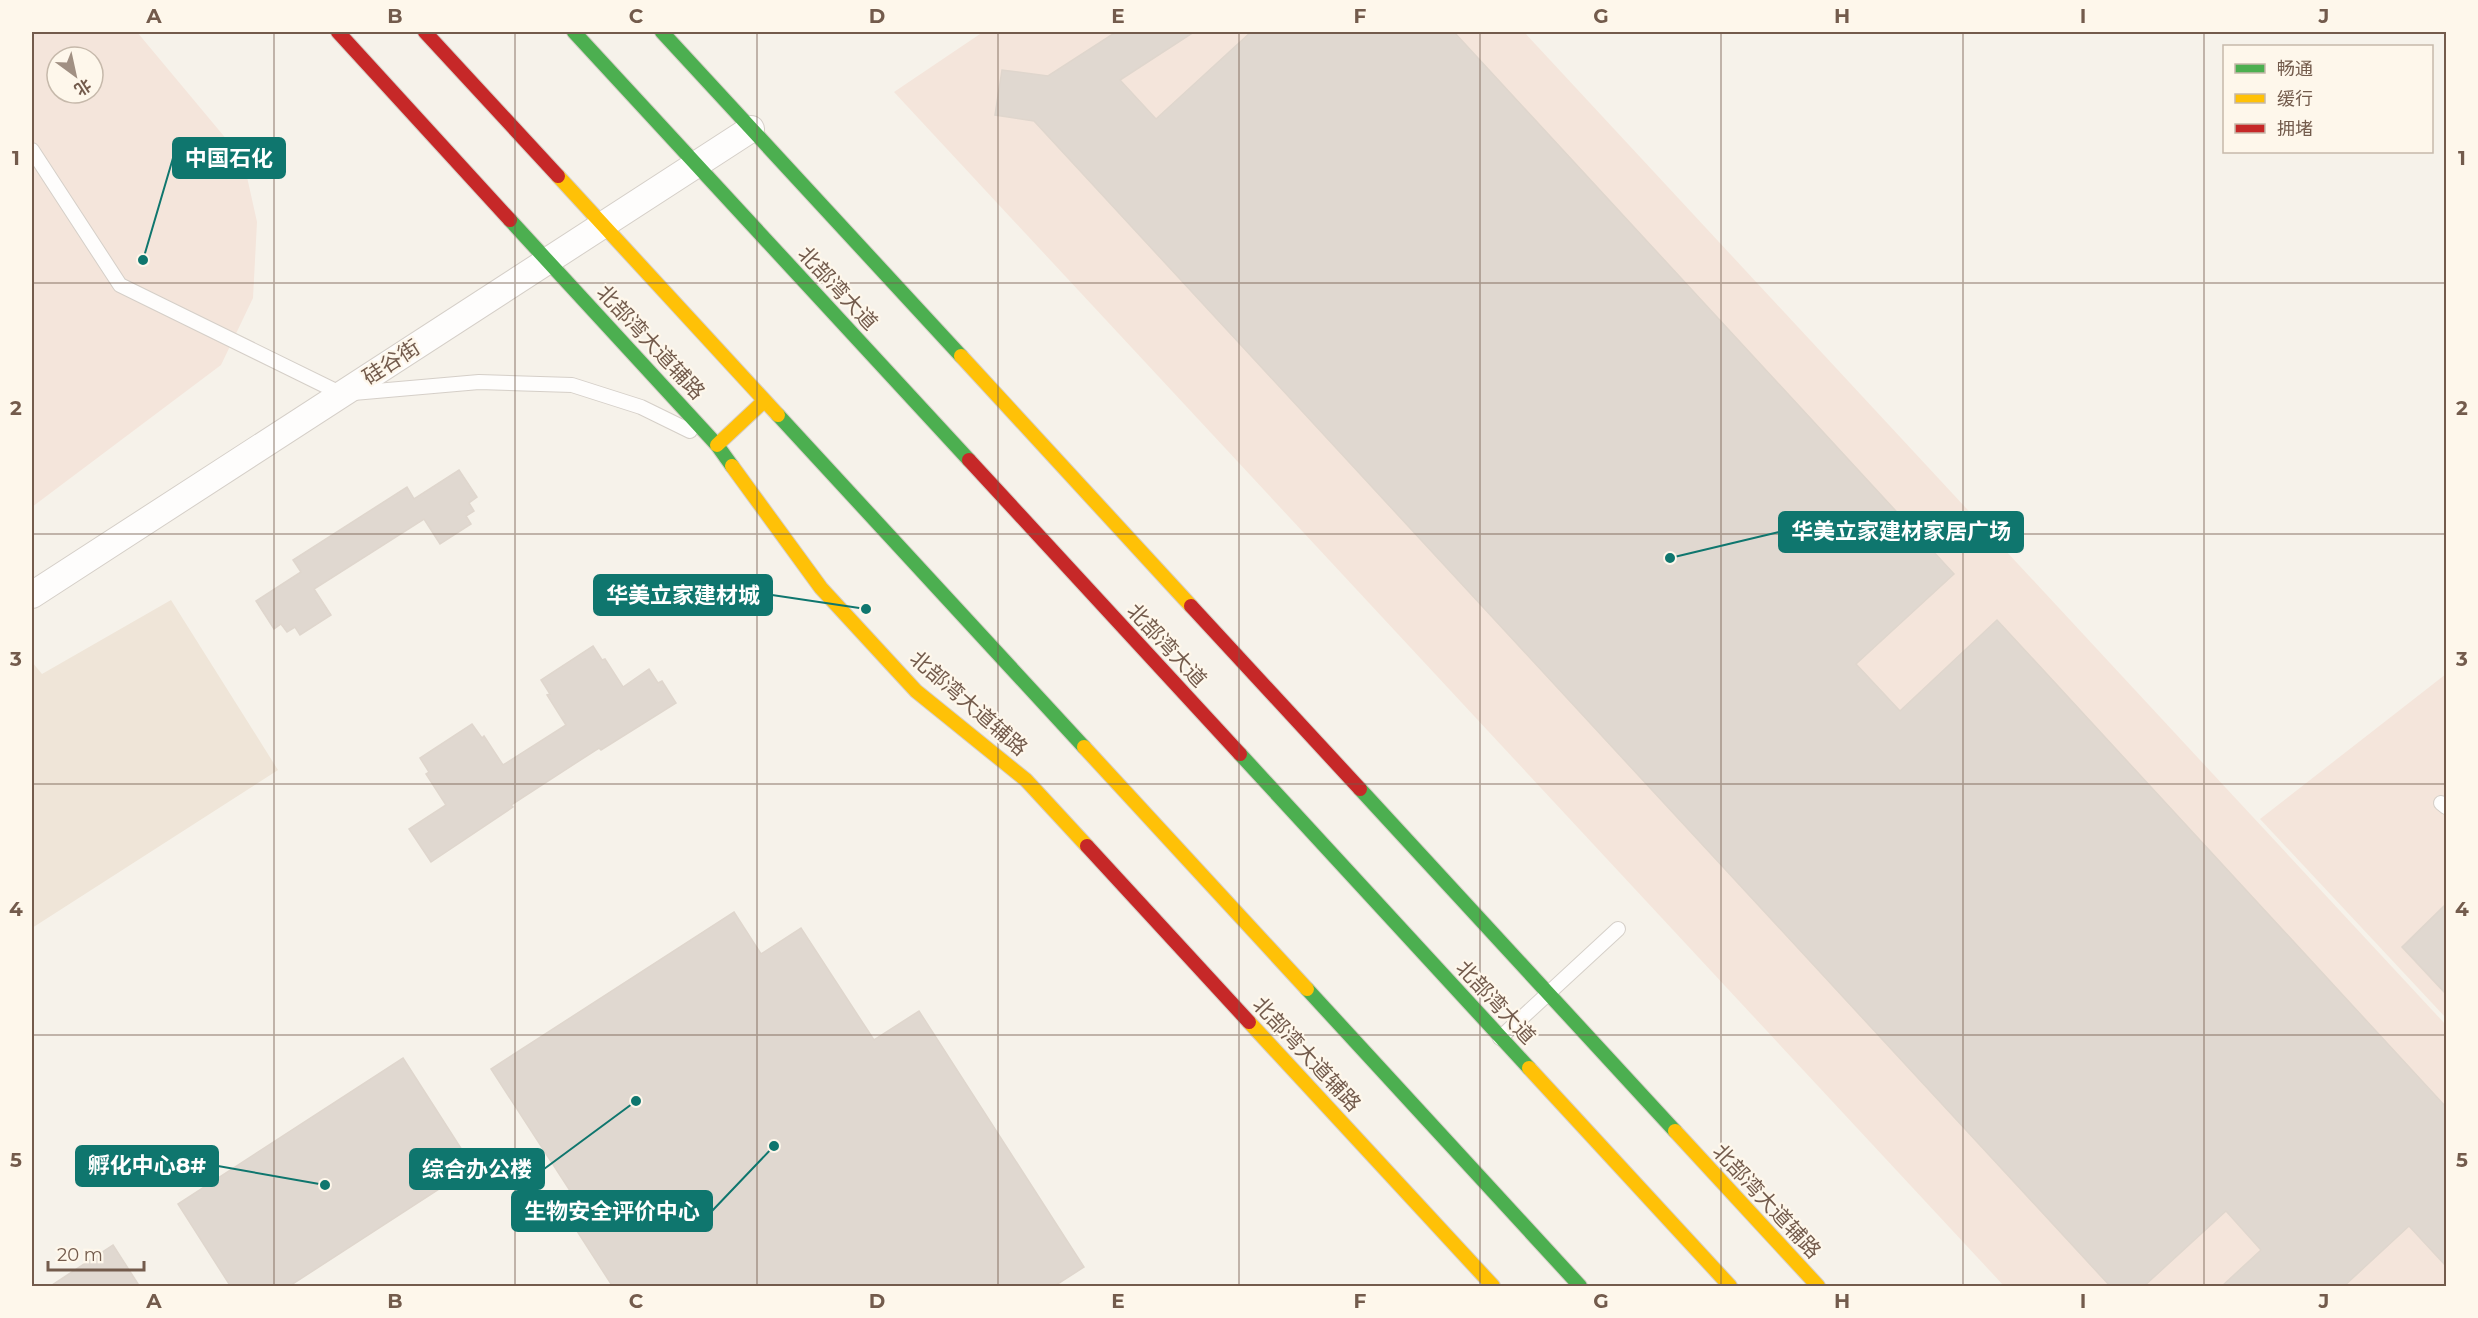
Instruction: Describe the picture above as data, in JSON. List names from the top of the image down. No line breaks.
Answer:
{"streets":{"main road":["北部湾大道","北部湾大道辅路"],"street":["硅谷街"]},"crossings":[["北部湾大道","硅谷街"],["北部湾大道辅路","硅谷街"]],"places":["中国石化","华美立家建材家居广场","华美立家建材城","综合办公楼","生物安全评价中心","孵化中心8#"],"legend":["畅通","缓行","拥堵"],"scale_bar":"20 m","north":"bottom right","grid":{"columns":["A","B","C","D","E","F","G","H","I","J"],"rows":["1","2","3","4","5"]}}
